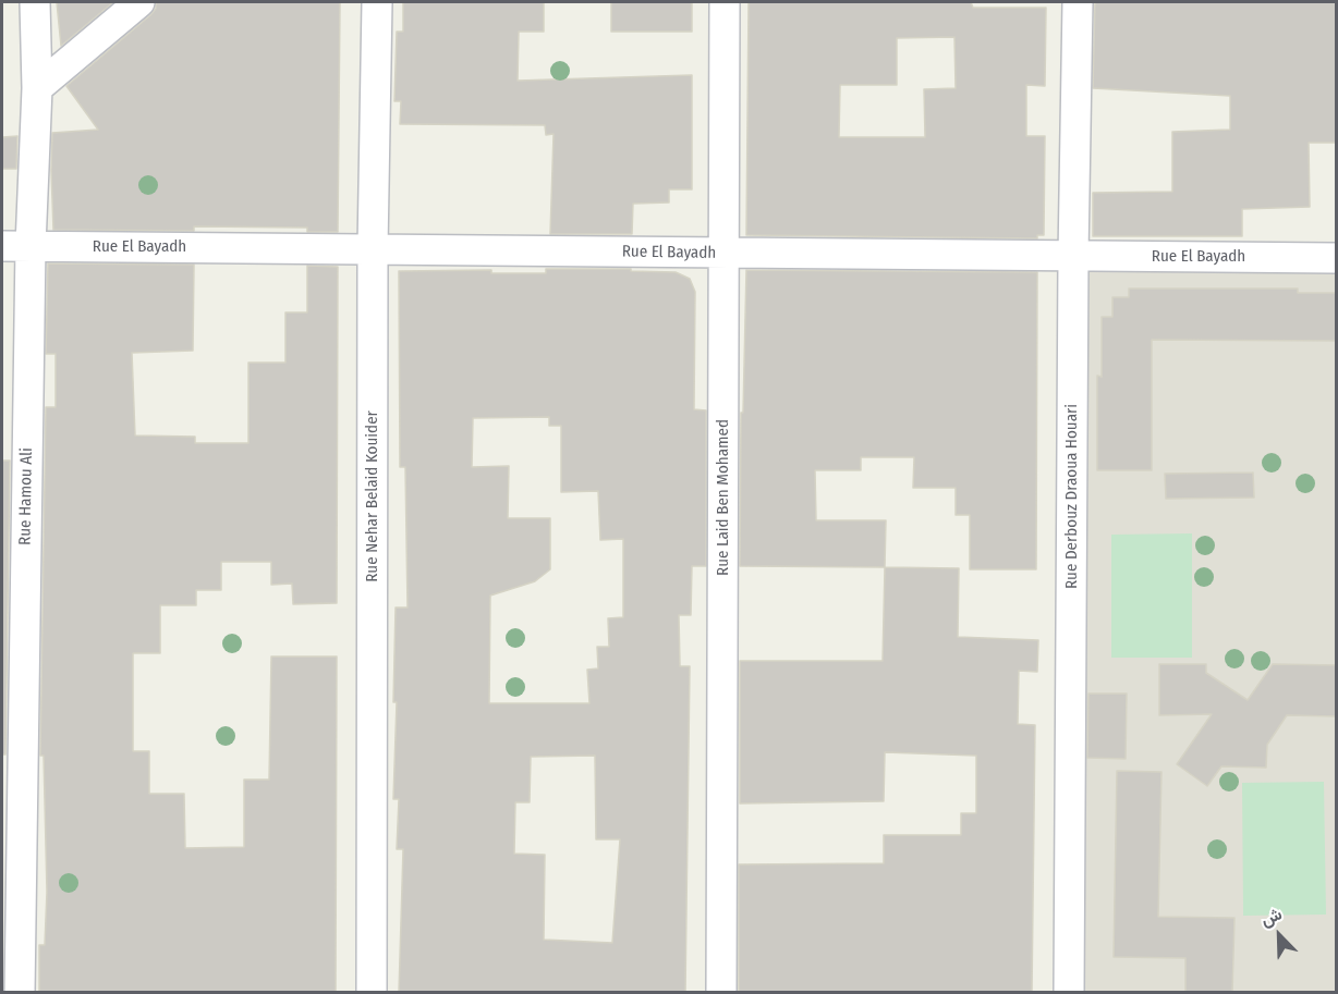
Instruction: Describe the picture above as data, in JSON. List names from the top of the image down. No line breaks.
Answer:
{"streets":{"street":["Rue El Bayadh","Rue Hamou Ali","Rue Nehar Belaid Kouider","Rue Derbouz Draoua Houari","Rue Laid Ben Mohamed"]},"crossings":[["Rue El Bayadh","Rue Hamou Ali"],["Rue El Bayadh","Rue Nehar Belaid Kouider"],["Rue El Bayadh","Rue Derbouz Draoua Houari"],["Rue El Bayadh","Rue Laid Ben Mohamed"]],"north":"top left"}
